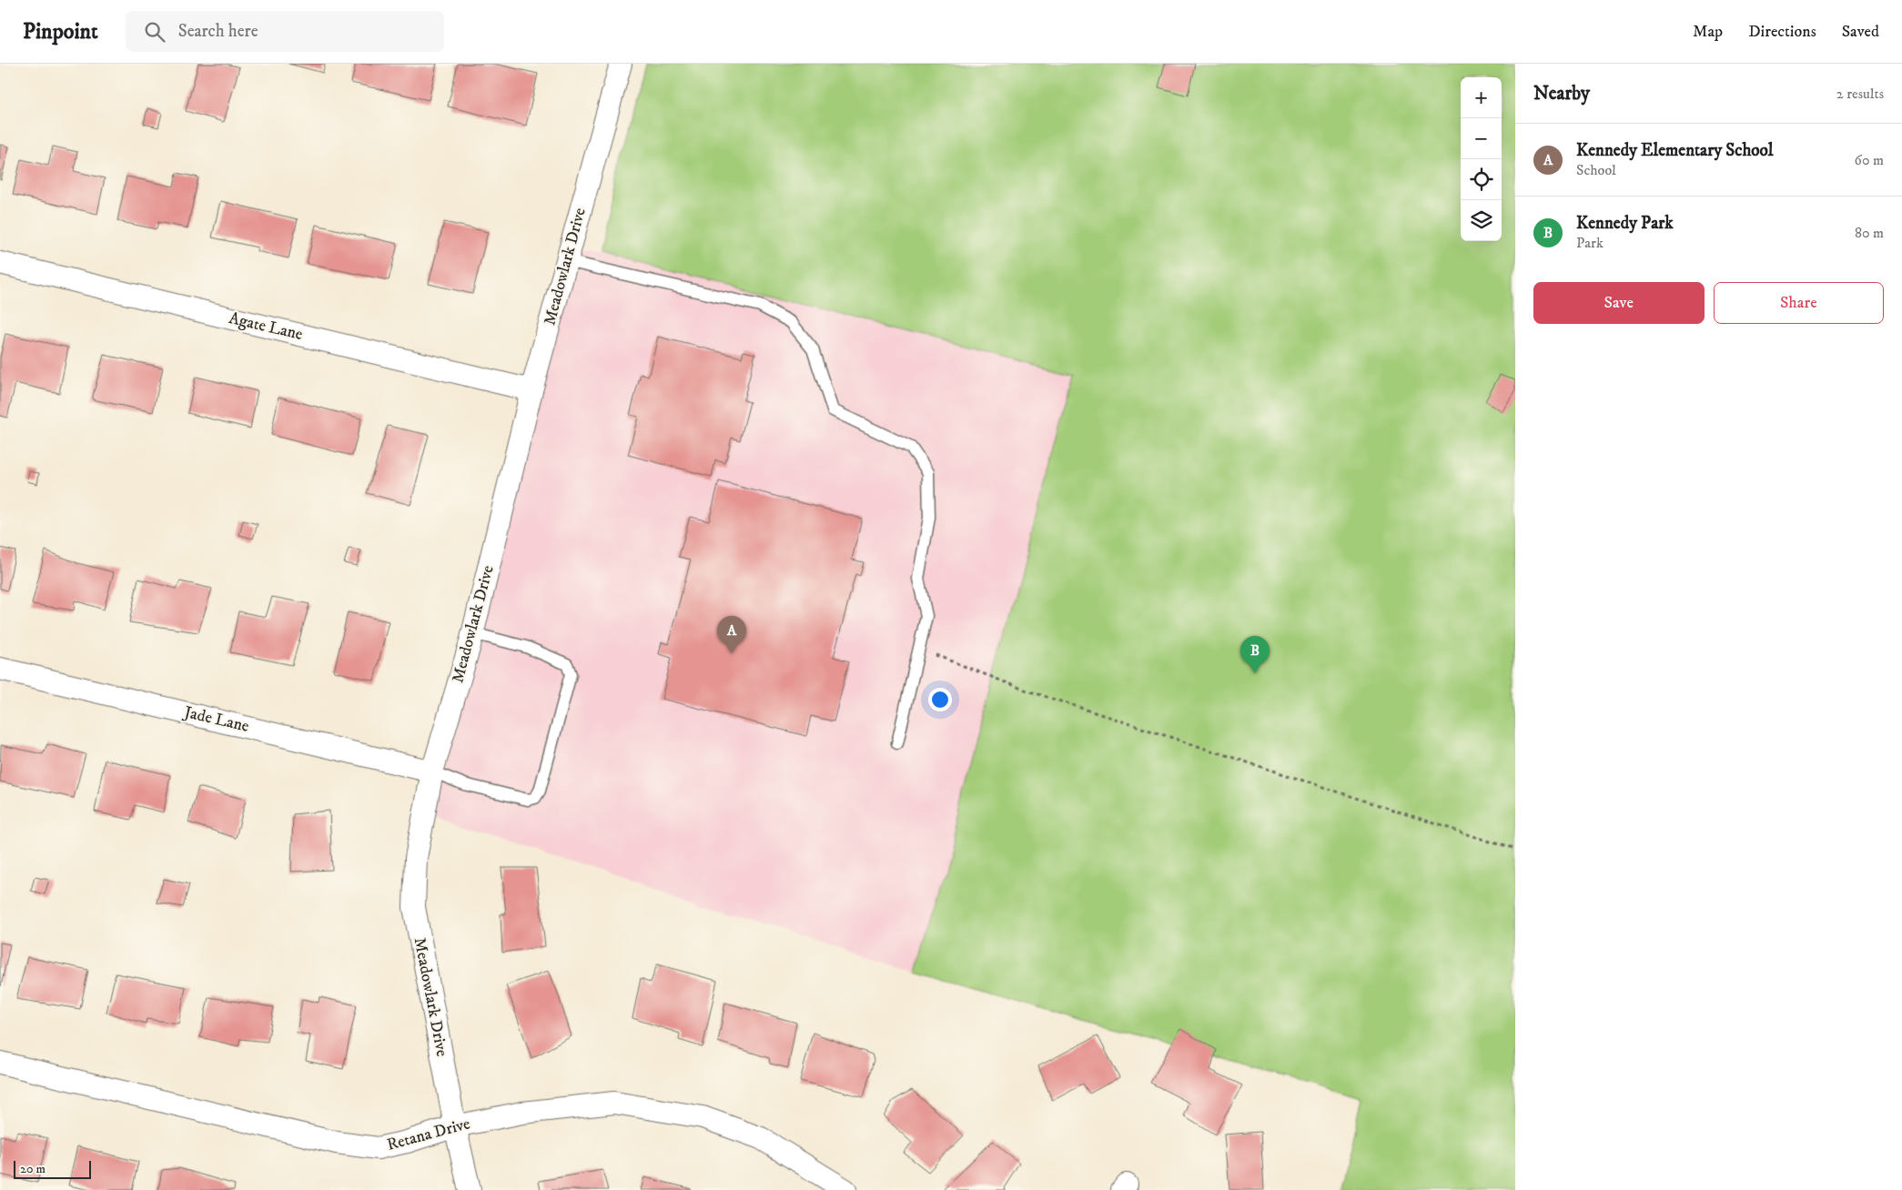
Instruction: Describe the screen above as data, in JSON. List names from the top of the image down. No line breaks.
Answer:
{"streets":{"street":["Meadowlark Drive","Agate Lane","Jade Lane","Retana Drive"]},"crossings":[["Meadowlark Drive","Agate Lane"],["Meadowlark Drive","Jade Lane"],["Meadowlark Drive","Retana Drive"]],"scale_bar":"20 m","page":{"header":"Pinpoint","search":"Search here","nav":["Map","Directions","Saved"],"heading":["Nearby","2 results"],"map_buttons":["+","−"],"list":[{"mark":"A","name":"Kennedy Elementary School","note":"School","value":"60 m"},{"mark":"B","name":"Kennedy Park","note":"Park","value":"80 m"}],"buttons":["Save","Share"],"pins":["A","B"],"scale":"20 m"}}
